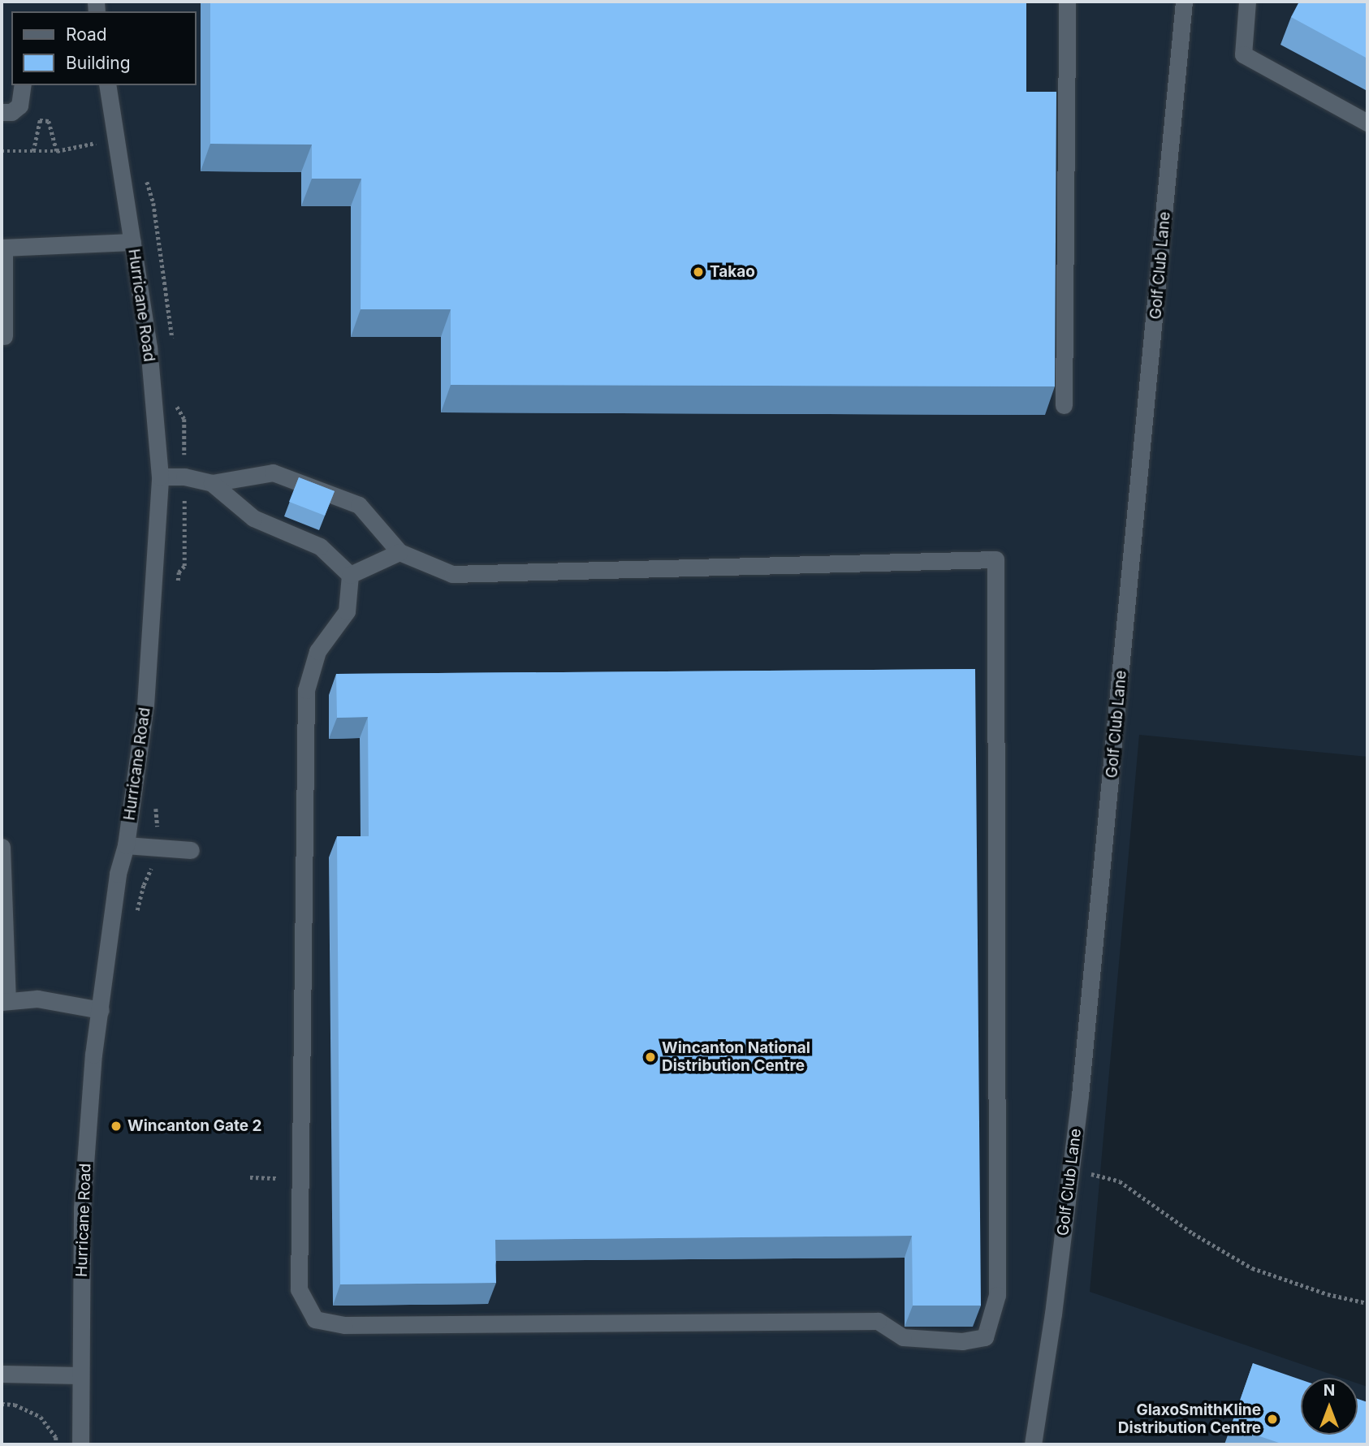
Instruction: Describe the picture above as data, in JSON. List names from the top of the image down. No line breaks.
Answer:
{"streets":{"street":["Golf Club Lane","Hurricane Road"]},"places":["Takao","Wincanton National Distribution Centre","Wincanton Gate 2","GlaxoSmithKline Distribution Centre"],"legend":["Road","Building"],"north":"top"}
